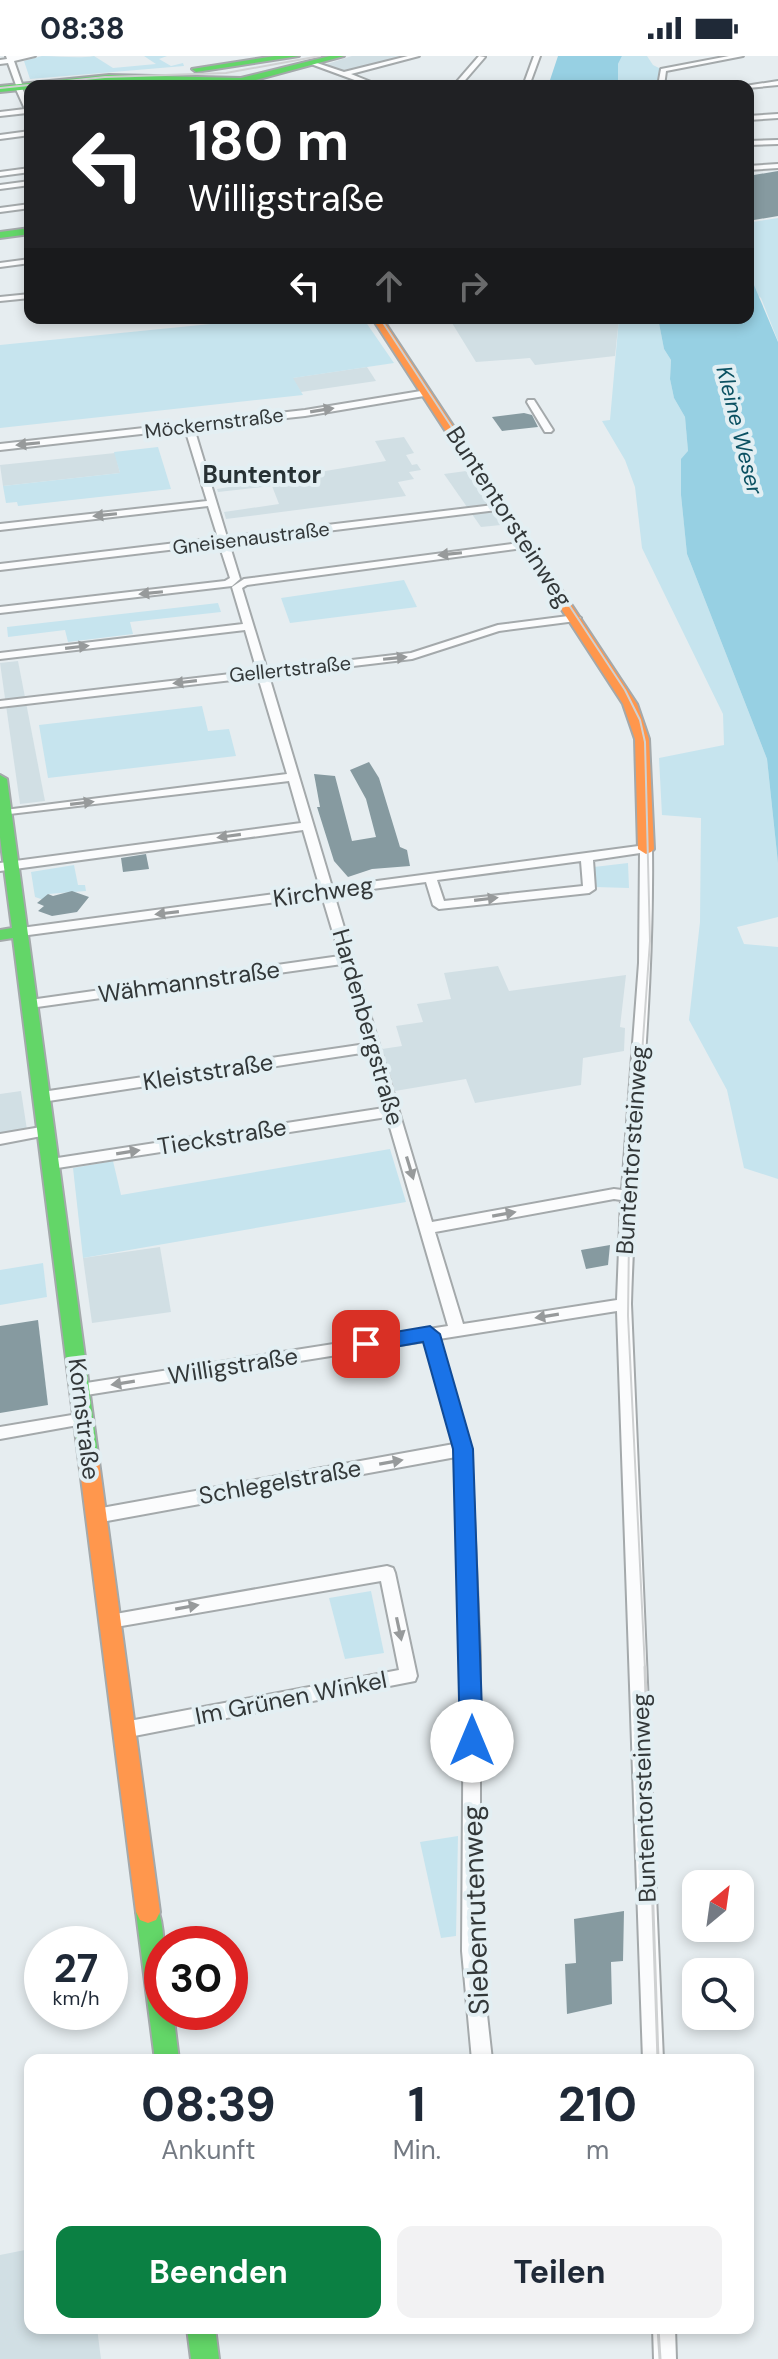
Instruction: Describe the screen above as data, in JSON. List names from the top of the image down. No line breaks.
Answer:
{"streets":{"street":["Möckernstraße","Buntentorsteinweg","Gneisenaustraße","Gellertstraße","Kirchweg","Wähmannstraße","Hardenbergstraße","Kleiststraße","Tieckstraße","Willigstraße","Kornstraße","Schlegelstraße","Im Grünen Winkel","Siebenrutenweg"]},"crossings":[["Möckernstraße","Buntentorsteinweg"],["Möckernstraße","Hardenbergstraße"],["Buntentorsteinweg","Gneisenaustraße"],["Buntentorsteinweg","Gellertstraße"],["Buntentorsteinweg","Kirchweg"],["Buntentorsteinweg","Willigstraße"],["Gneisenaustraße","Hardenbergstraße"],["Gellertstraße","Hardenbergstraße"],["Kirchweg","Hardenbergstraße"],["Kirchweg","Kornstraße"],["Wähmannstraße","Hardenbergstraße"],["Wähmannstraße","Kornstraße"],["Hardenbergstraße","Kleiststraße"],["Hardenbergstraße","Tieckstraße"],["Hardenbergstraße","Willigstraße"],["Kleiststraße","Kornstraße"],["Tieckstraße","Kornstraße"],["Willigstraße","Kornstraße"],["Willigstraße","Siebenrutenweg"],["Kornstraße","Schlegelstraße"],["Kornstraße","Im Grünen Winkel"],["Schlegelstraße","Siebenrutenweg"]],"one_way":["Tieckstraße","Schlegelstraße"],"districts":["Buntentor"],"water":["Kleine Weser"],"north":"top right","page":{"status":"08:38","turn":["180 m","Willigstraße"],"speed":"27 km/h","limit":"30","eta":["08:39","Ankunft","1","Min.","210","m"],"buttons":["Beenden","Teilen"]}}
